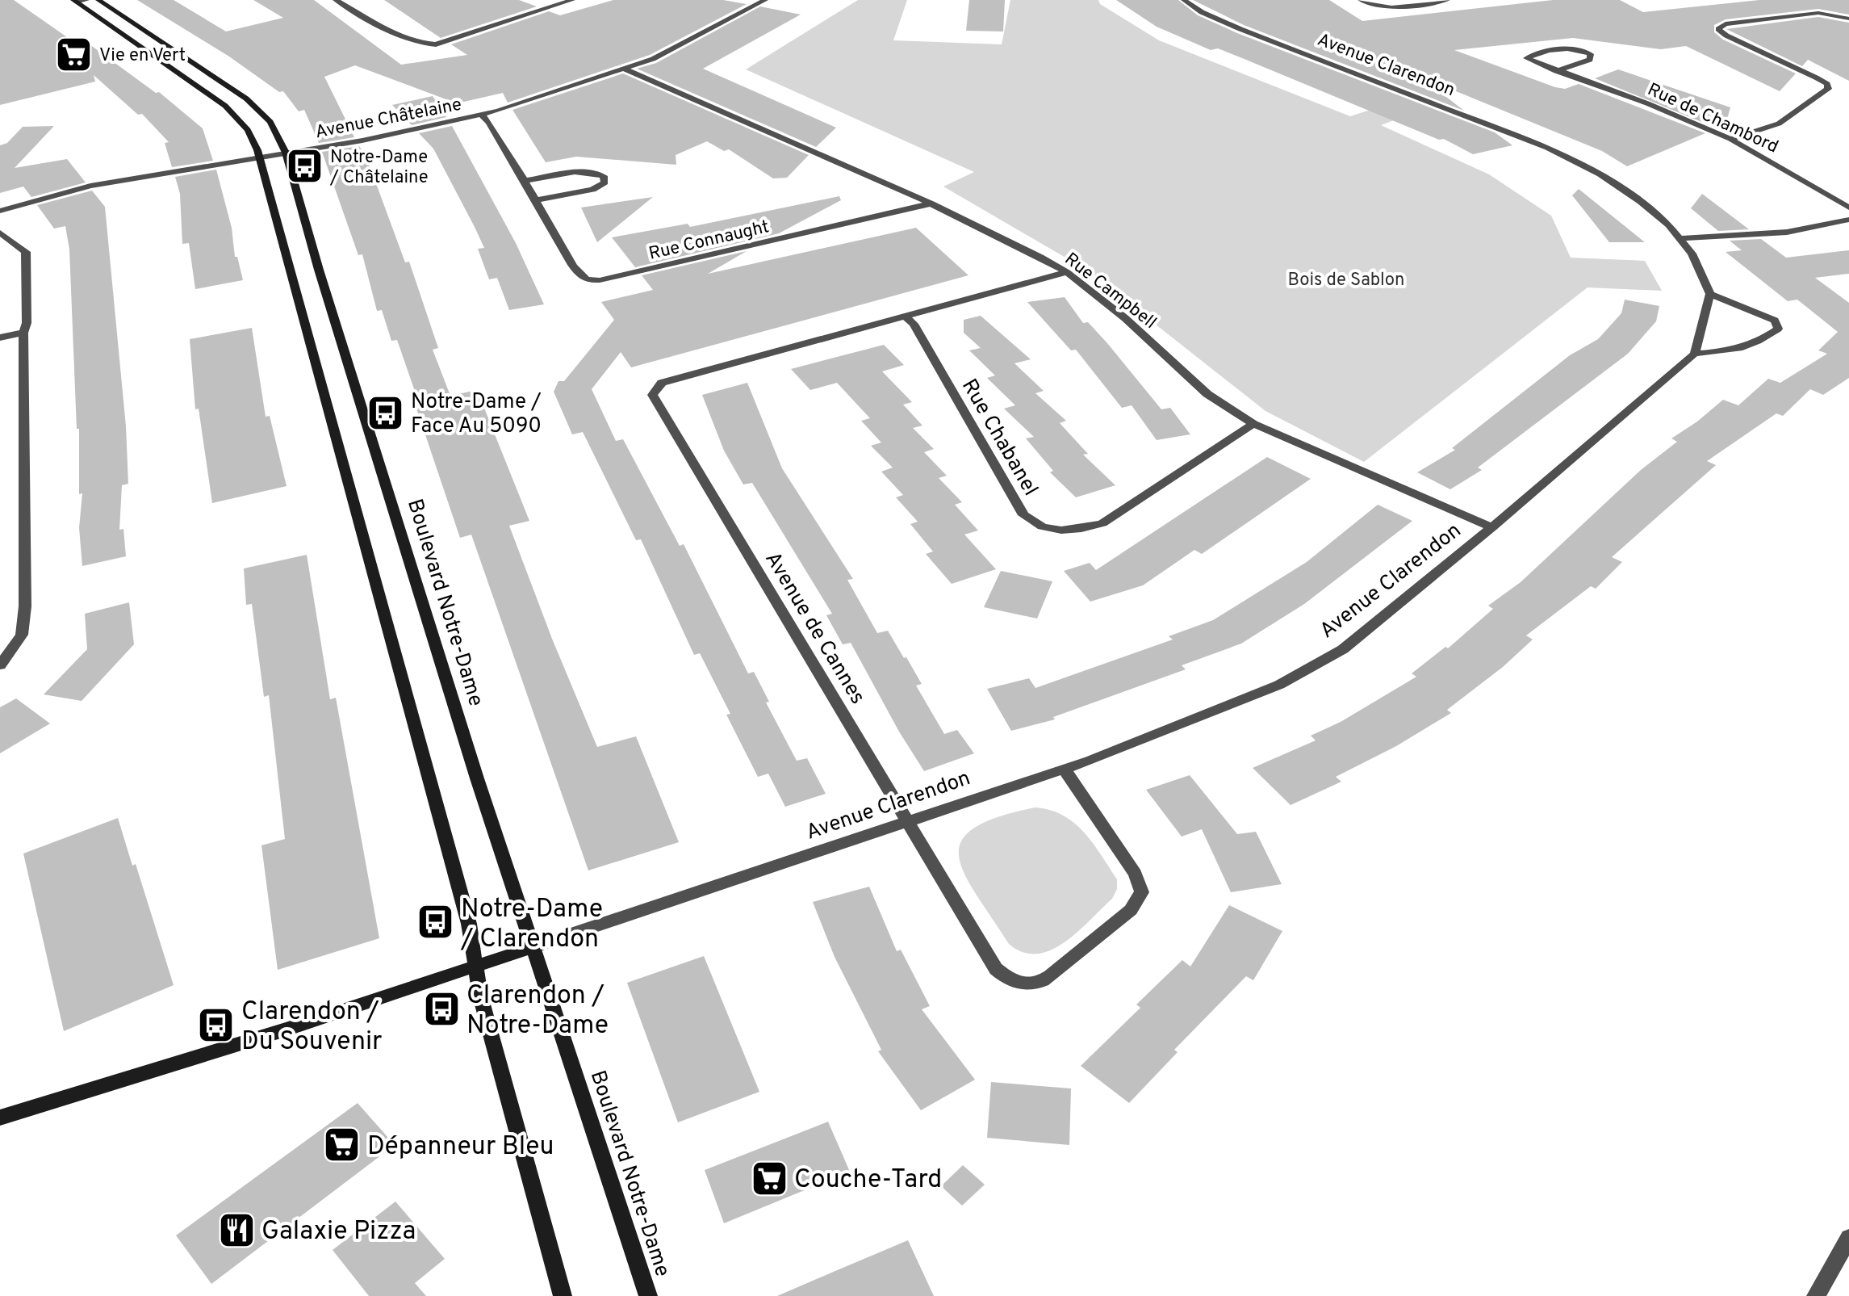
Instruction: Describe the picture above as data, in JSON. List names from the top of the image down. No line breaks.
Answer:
{"streets":{"street":["Avenue Clarendon","Avenue Châtelaine","Rue de Chambord","Rue Connaught","Rue Campbell","Rue Chabanel","Boulevard Notre-Dame","Avenue de Cannes"]},"crossings":[["Avenue Clarendon","Rue Campbell"],["Avenue Clarendon","Boulevard Notre-Dame"],["Avenue Clarendon","Avenue de Cannes"],["Avenue Châtelaine","Rue Connaught"],["Avenue Châtelaine","Rue Campbell"],["Avenue Châtelaine","Boulevard Notre-Dame"],["Rue Connaught","Rue Campbell"],["Rue Campbell","Rue Chabanel"],["Rue Campbell","Avenue de Cannes"],["Rue Chabanel","Avenue de Cannes"]],"parks":["Bois de Sablon"],"places":{"supermarket":["Vie en Vert","Dépanneur Bleu","Couche-Tard"],"bus stop":["Notre-Dame / Châtelaine","Notre-Dame / Face Au 5090","Notre-Dame / Clarendon","Clarendon / Notre-Dame","Clarendon / Du Souvenir"],"restaurant":["Galaxie Pizza"]}}
